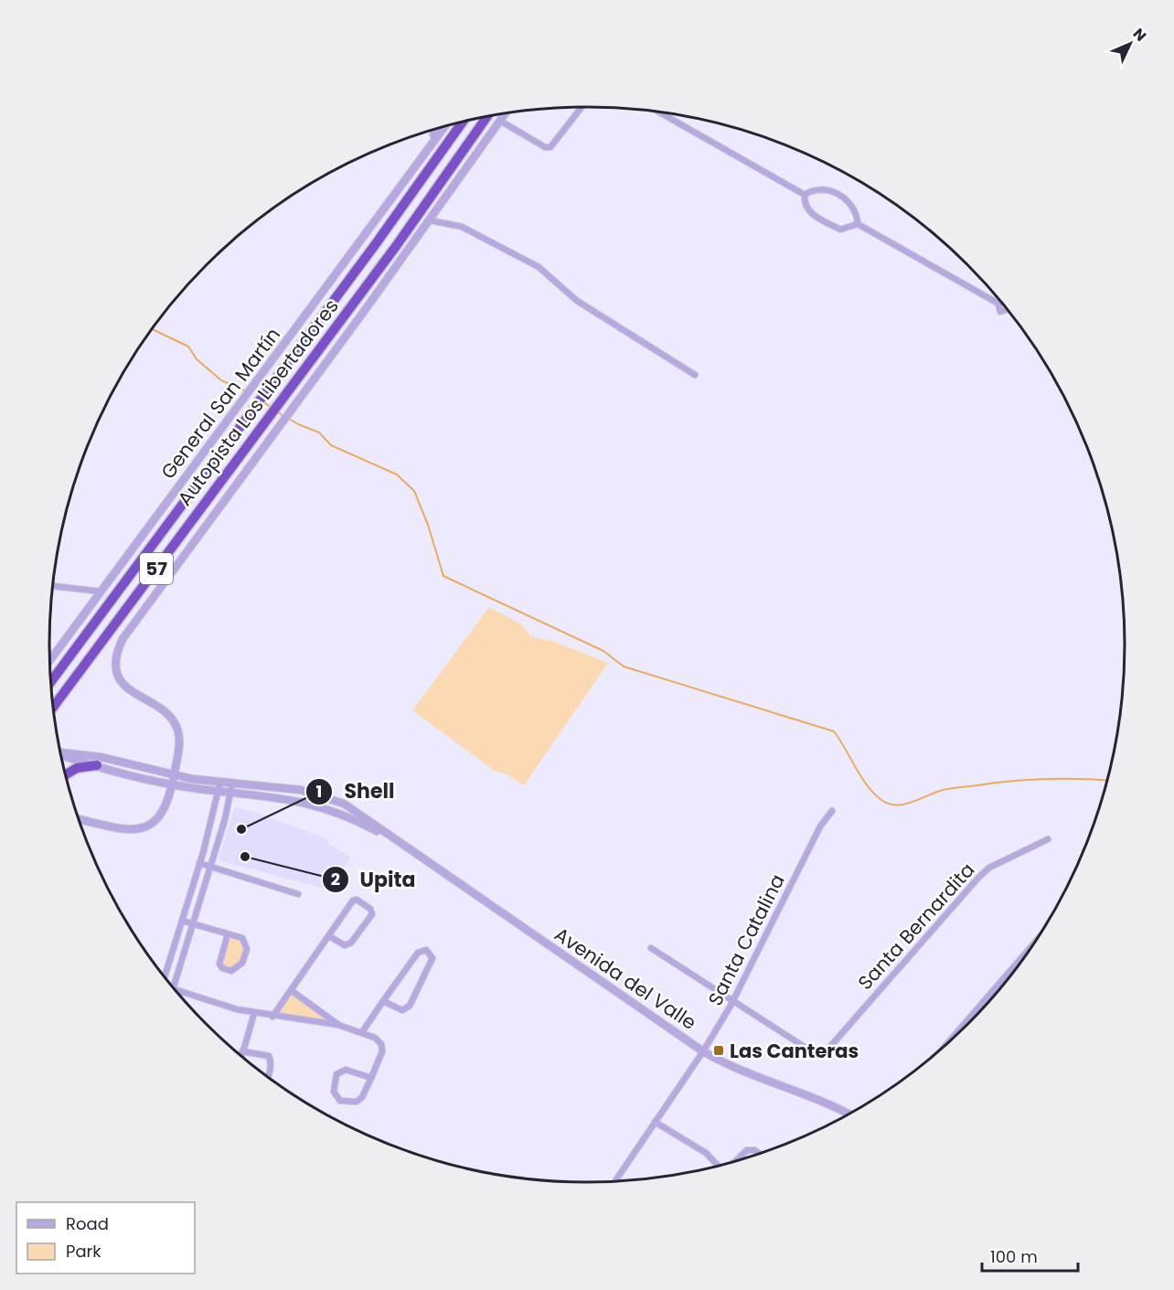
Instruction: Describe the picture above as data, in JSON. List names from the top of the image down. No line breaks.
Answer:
{"streets":{"highway":["Autopista Los Libertadores","57"],"street":["General San Martín","Santa Bernardita","Santa Catalina","Avenida del Valle"]},"crossings":[["Santa Bernardita","Santa Catalina"],["Santa Catalina","Avenida del Valle"]],"places":{"other":["Shell","Upita"],"transit":["Las Canteras"]},"legend":["Road","Park"],"scale_bar":"100 m","north":"top right"}
